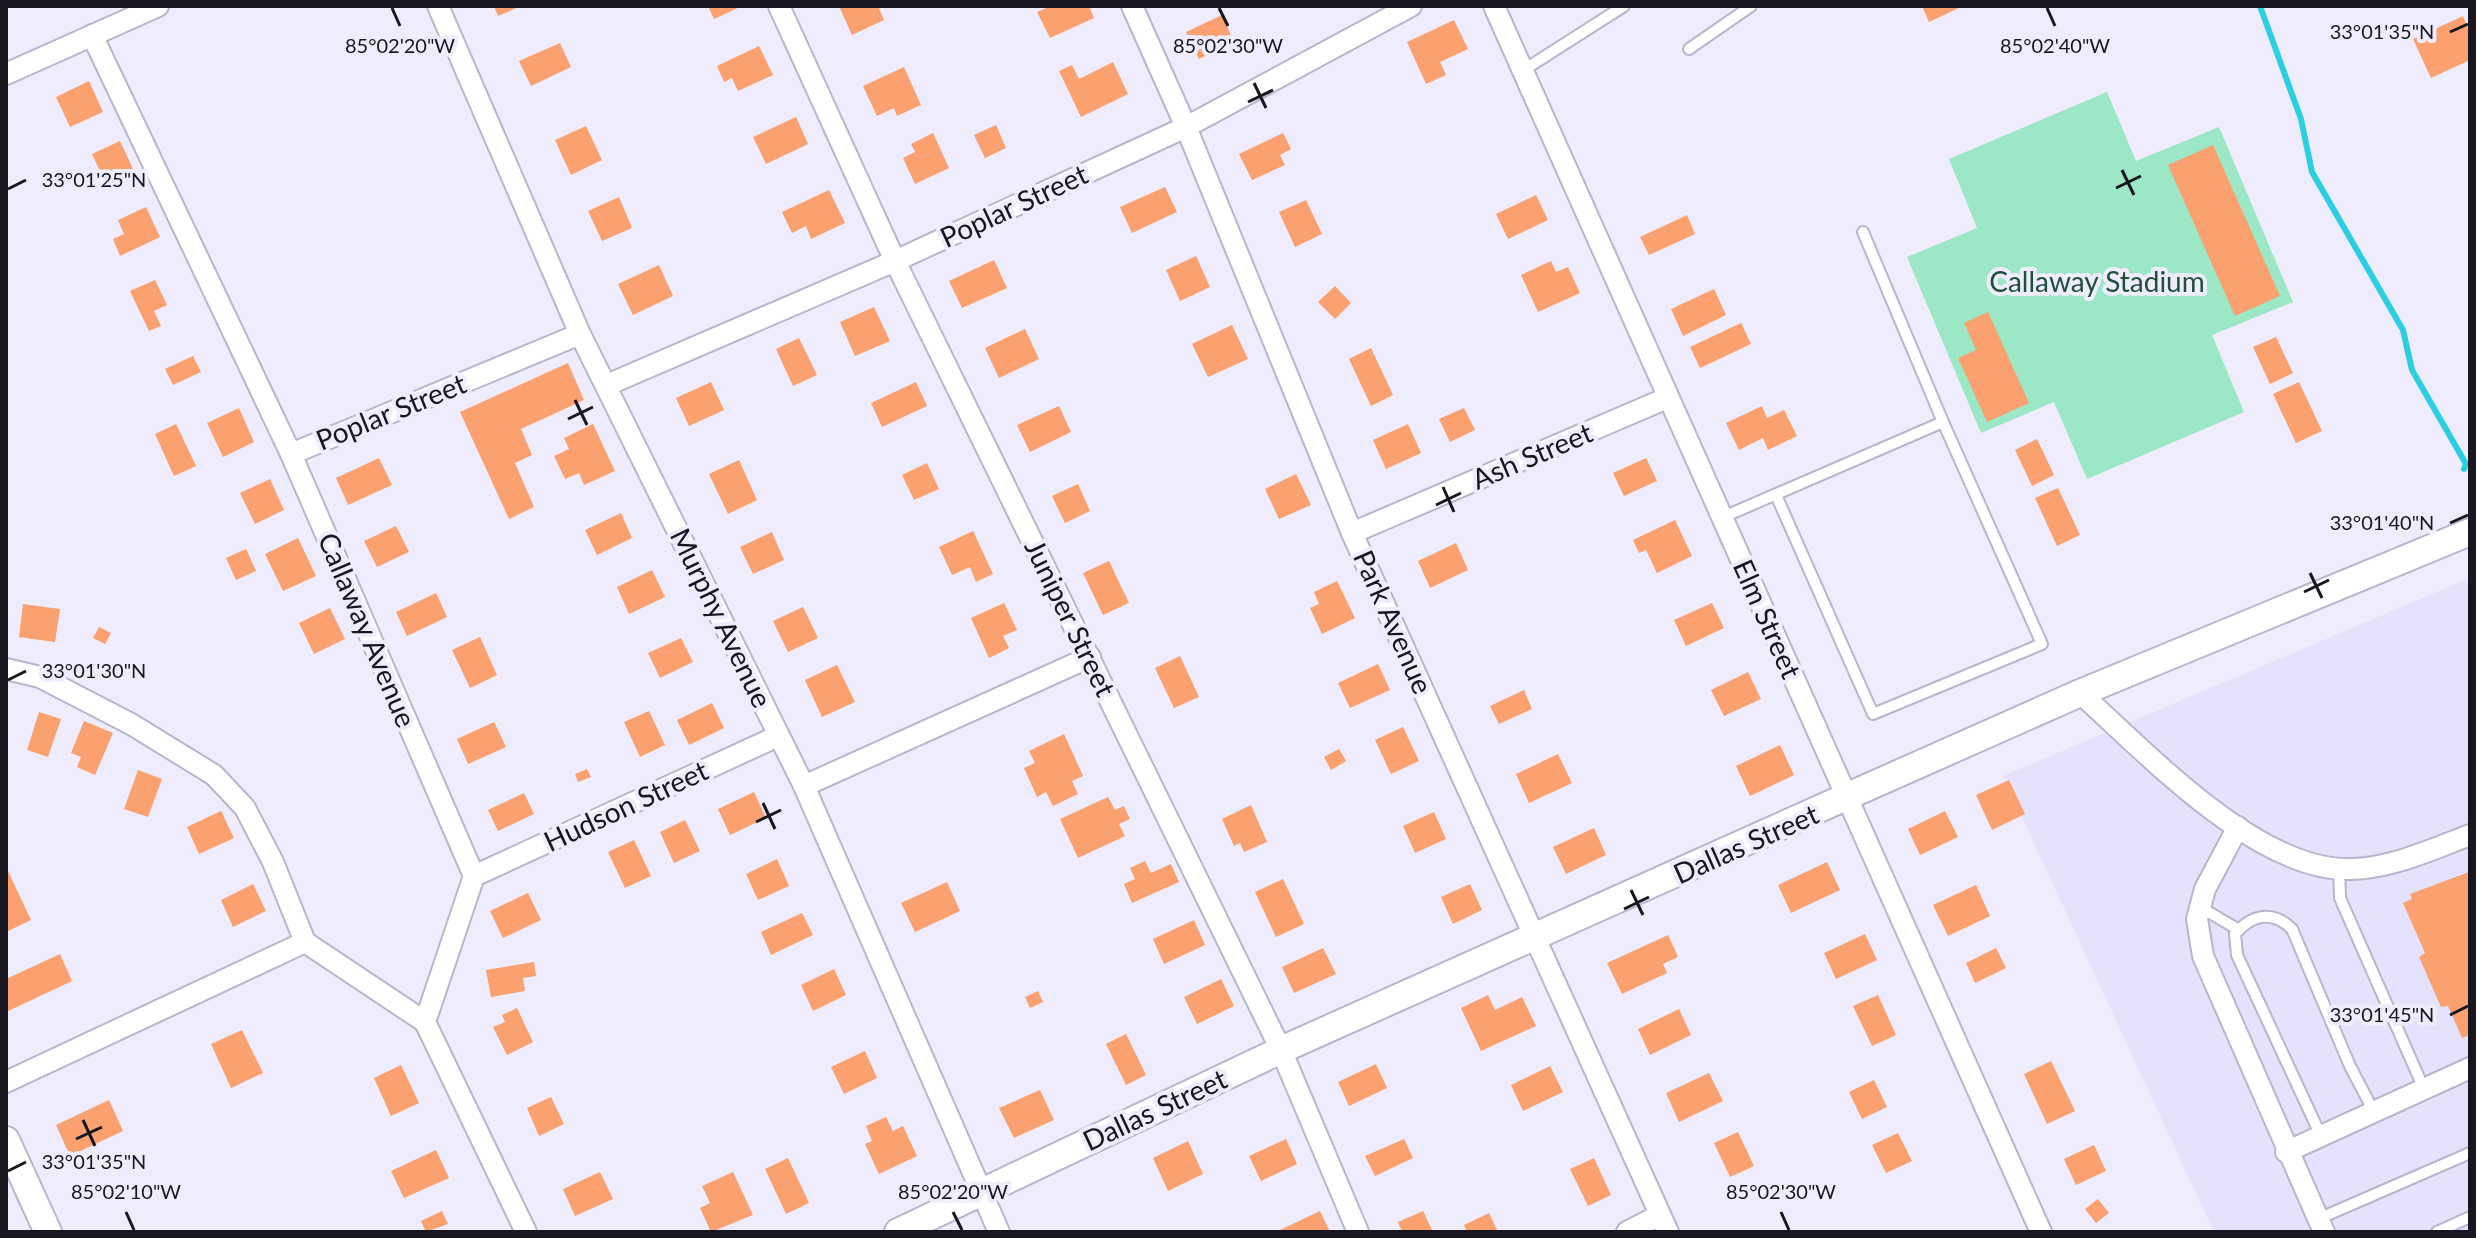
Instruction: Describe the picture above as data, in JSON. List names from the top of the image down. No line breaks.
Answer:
{"streets":{"street":["Poplar Street","Ash Street","Murphy Avenue","Juniper Street","Elm Street","Park Avenue","Callaway Avenue","Hudson Street","Dallas Street"]},"crossings":[["Poplar Street","Murphy Avenue"],["Poplar Street","Juniper Street"],["Poplar Street","Park Avenue"],["Poplar Street","Callaway Avenue"],["Ash Street","Elm Street"],["Ash Street","Park Avenue"],["Murphy Avenue","Hudson Street"],["Murphy Avenue","Dallas Street"],["Juniper Street","Dallas Street"],["Elm Street","Dallas Street"],["Park Avenue","Dallas Street"],["Callaway Avenue","Hudson Street"]],"parks":["Callaway Stadium"],"coordinates":["33°01'35\"N","85°02'20\"W","85°02'30\"W","85°02'40\"W","33°01'25\"N","33°01'40\"N","33°01'30\"N","33°01'45\"N","85°02'10\"W"]}
